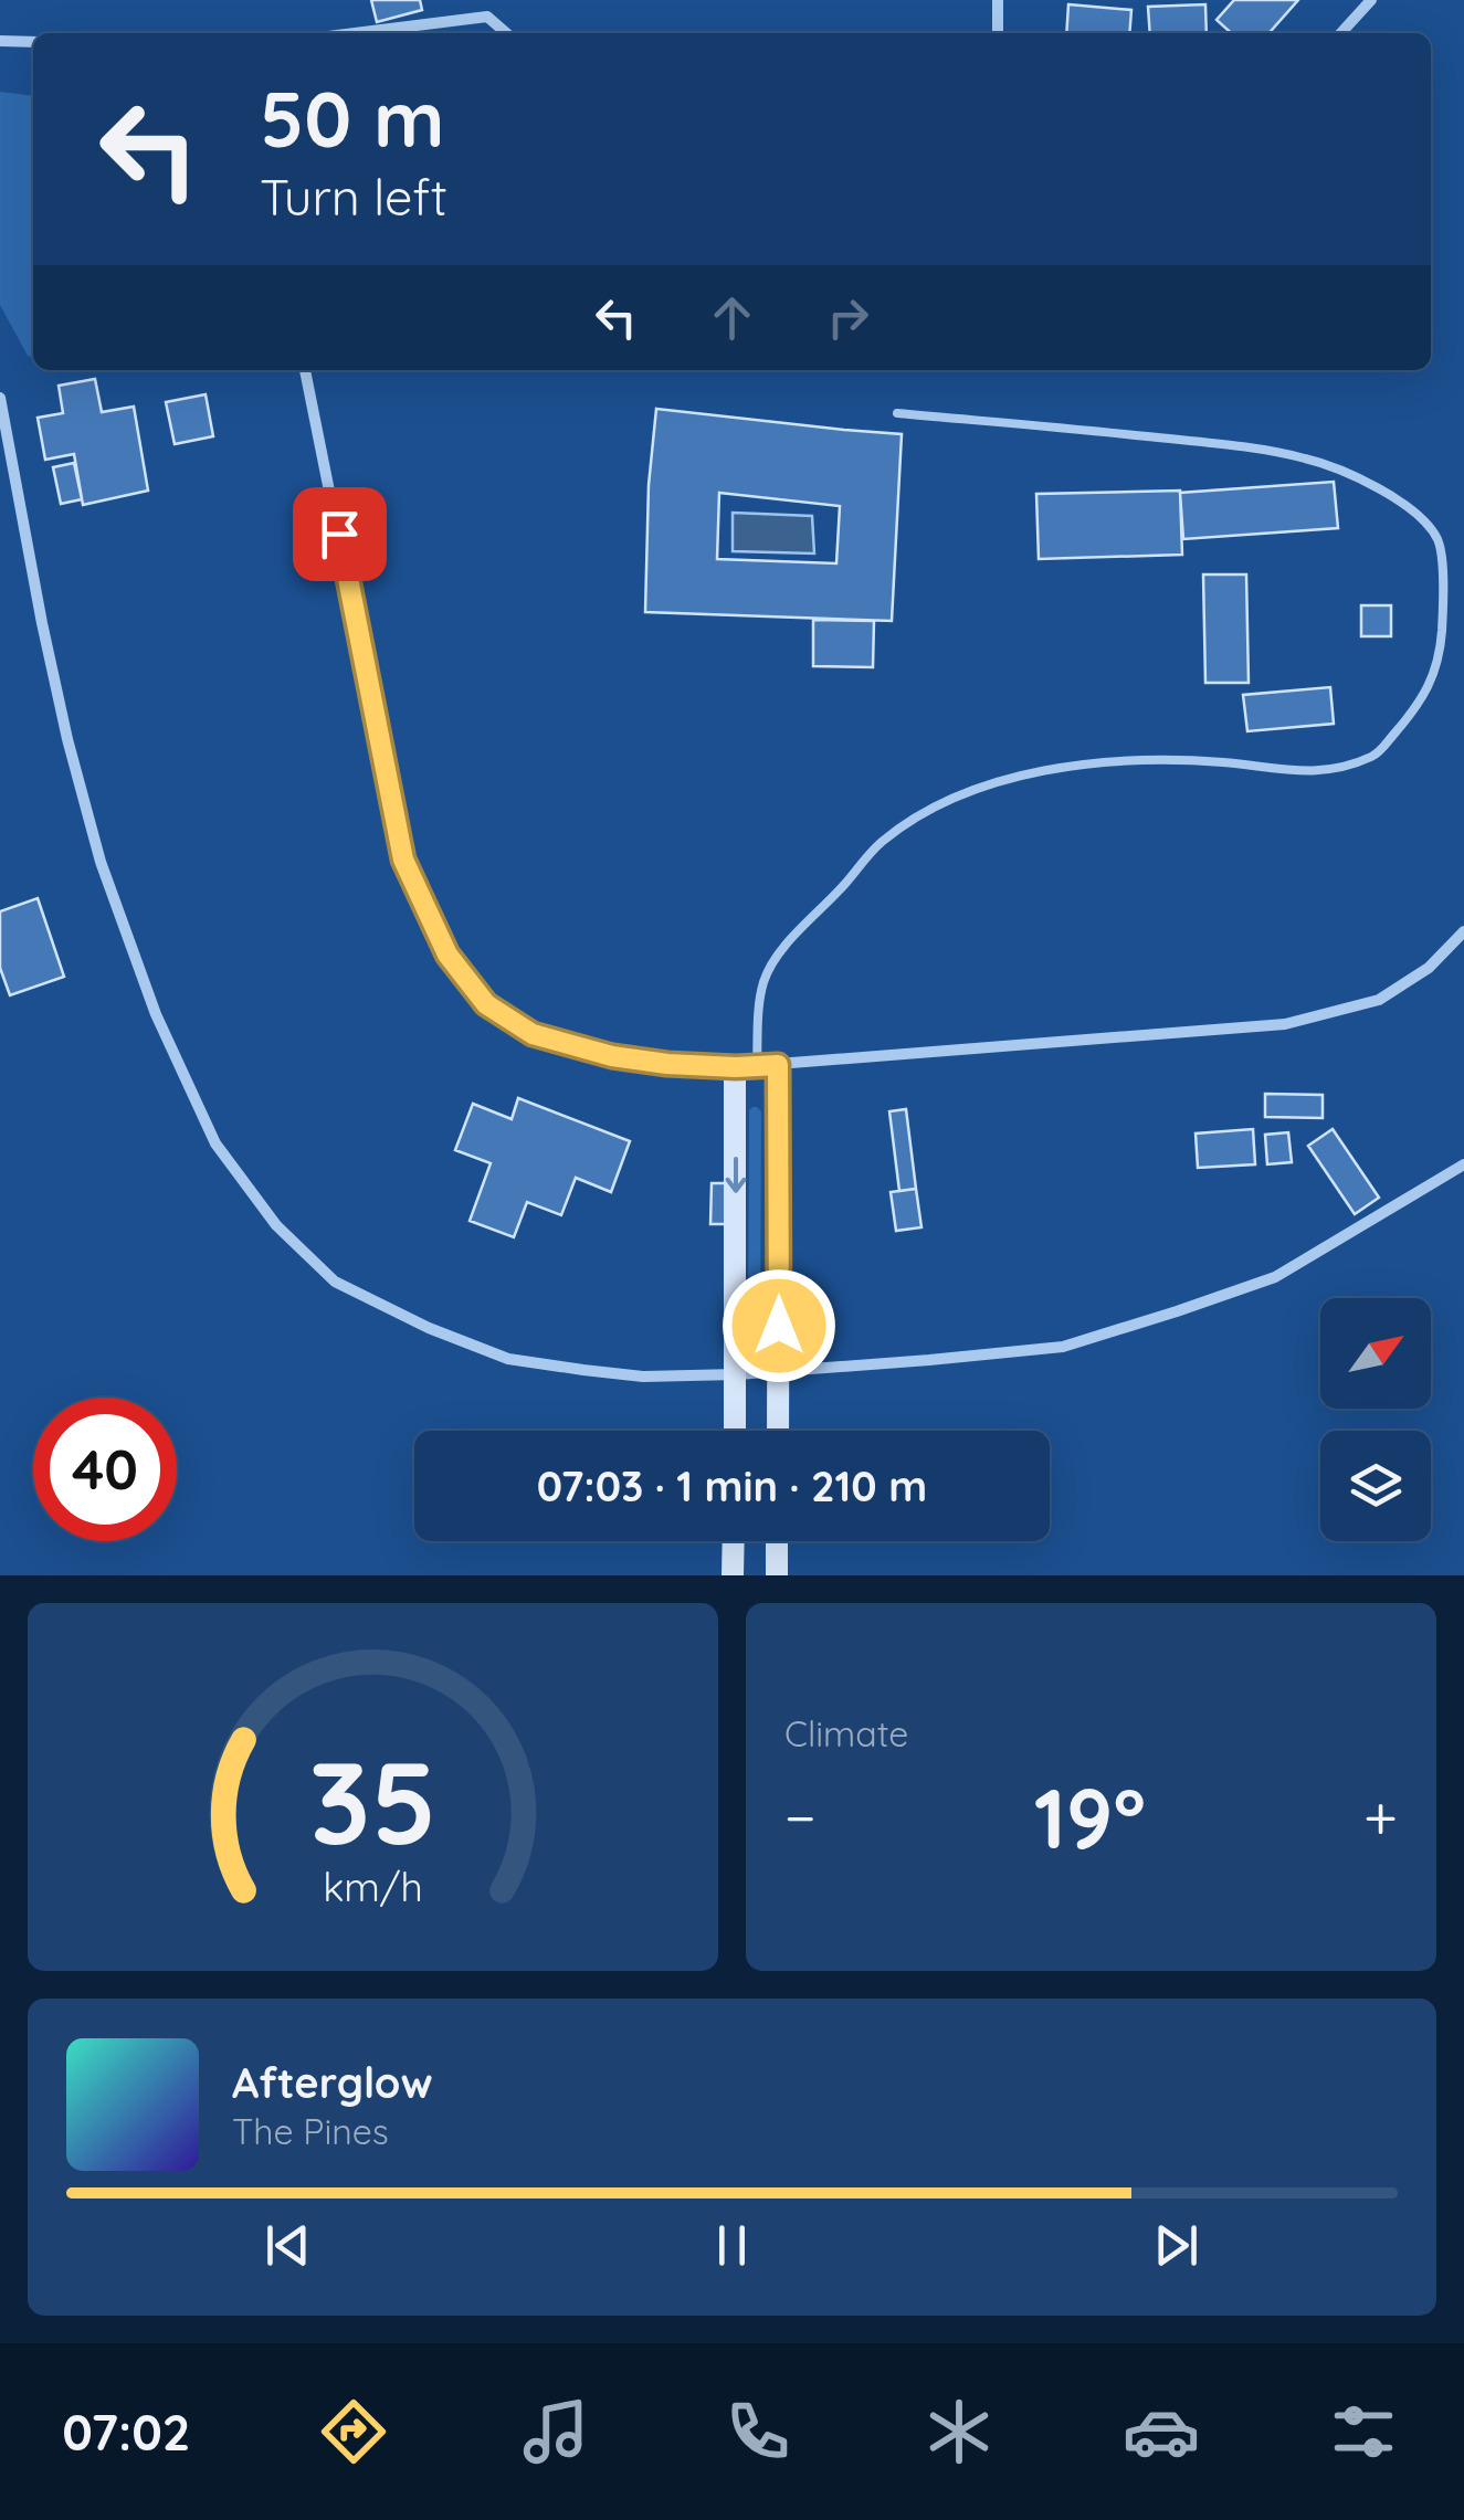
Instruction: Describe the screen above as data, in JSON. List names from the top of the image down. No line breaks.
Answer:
{"north":"top right","page":{"turn":["50 m","Turn left"],"limit":"40","trip":"07:03 · 1 min · 210 m","tile":"Climate","heat":["−","19°","+"],"song":["Afterglow","The Pines"],"tabs":"07:02","gauge":["35","km/h"]}}
